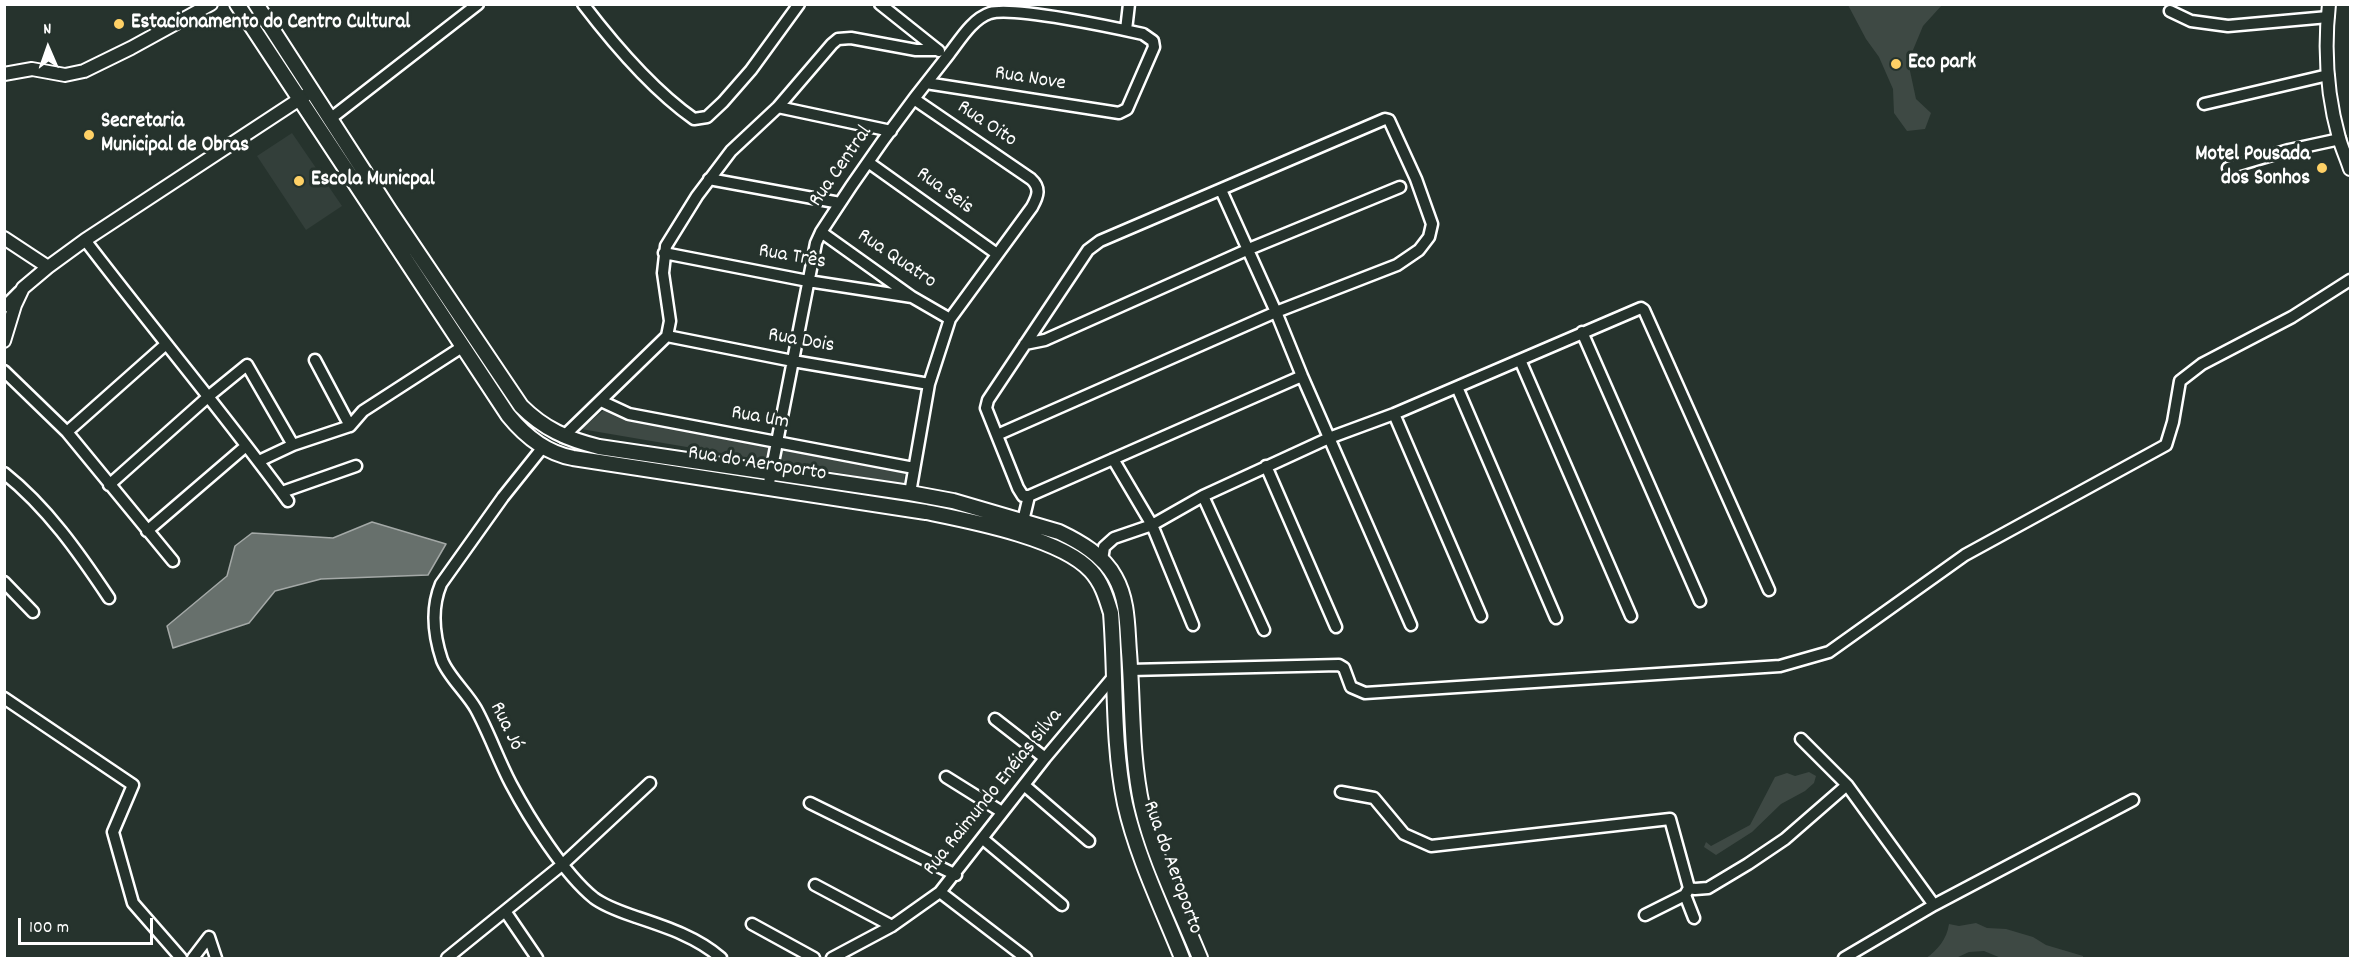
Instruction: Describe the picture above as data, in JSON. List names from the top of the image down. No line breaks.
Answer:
{"streets":{"main road":["Rua do Aeroporto"],"street":["Rua Nove","Rua Oito","Rua Central","Rua Seis","Rua Três","Rua Quatro","Rua Dois","Rua Um","Rua Jó","Rua Raimundo Enéias Silva"]},"crossings":[["Rua Nove","Rua Central"],["Rua Oito","Rua Central"],["Rua Oito","Rua Seis"],["Rua Central","Rua Seis"],["Rua Central","Rua Três"],["Rua Central","Rua Quatro"],["Rua Central","Rua Dois"],["Rua Central","Rua Um"],["Rua Central","Rua do Aeroporto"],["Rua Três","Rua Quatro"],["Rua do Aeroporto","Rua Jó"],["Rua do Aeroporto","Rua Raimundo Enéias Silva"]],"places":["Estacionamento do Centro Cultural","Eco park","Secretaria Municipal de Obras","Motel Pousada dos Sonhos","Escola Municpal"],"scale_bar":"100 m","north":"top"}
